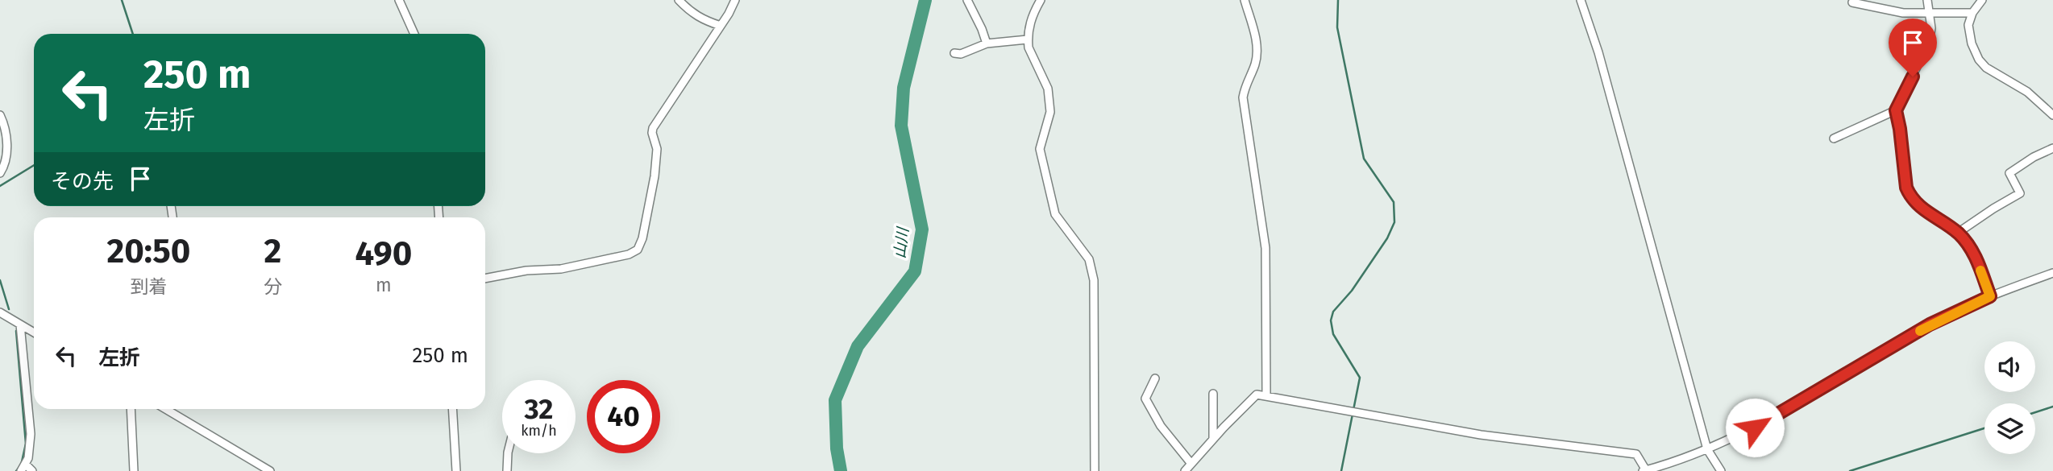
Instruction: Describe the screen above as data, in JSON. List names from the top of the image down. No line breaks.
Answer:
{"water":["山川"],"page":{"turn":["250 m","左折"],"then":"その先","eta":["20:50","到着","2","分","490","m"],"list":[{"name":"左折","value":"250 m"}],"speed":"32 km/h","limit":"40"}}
